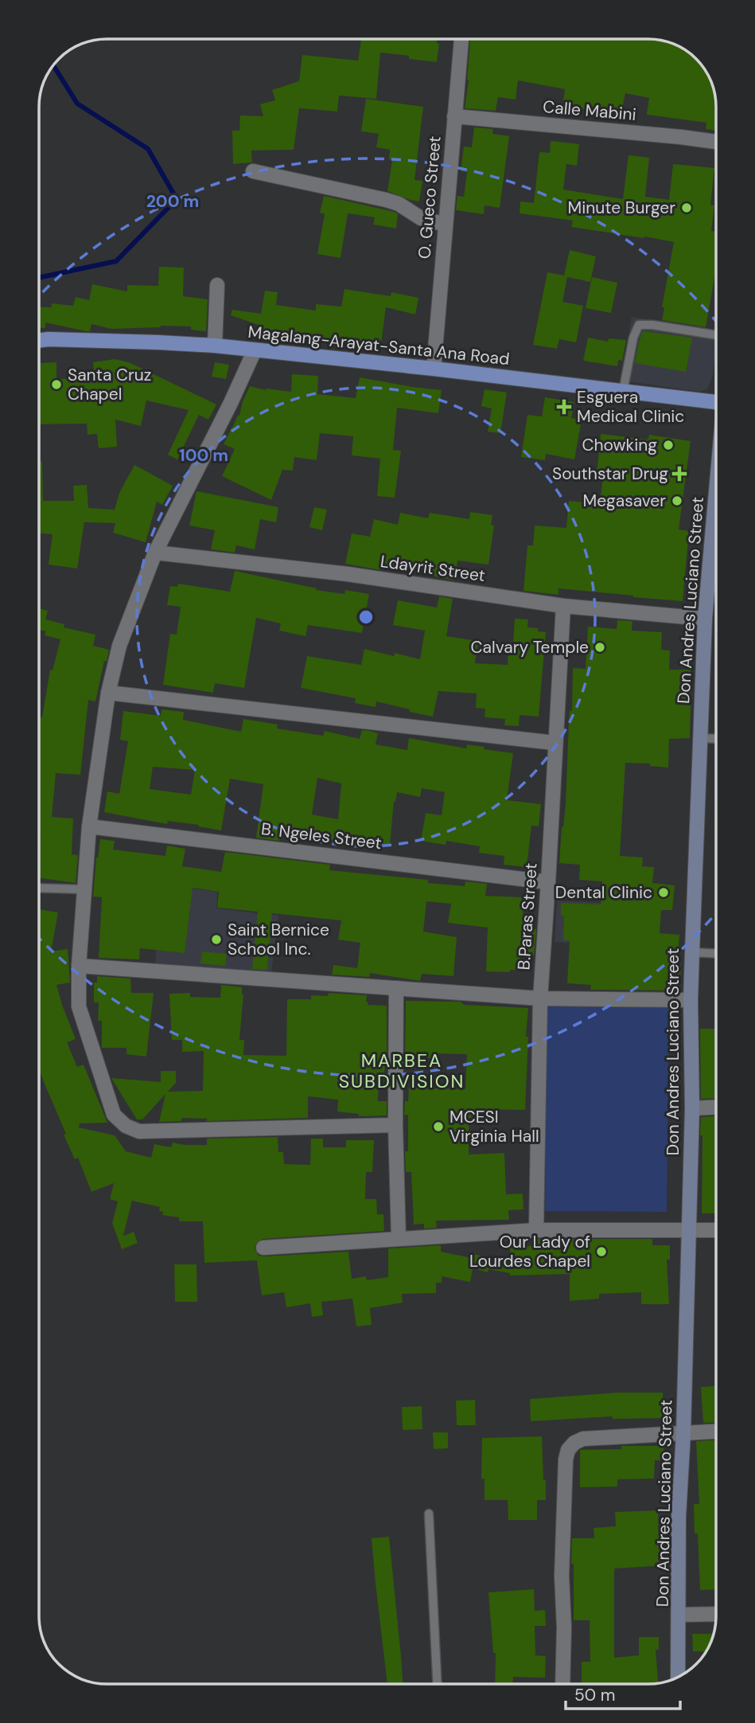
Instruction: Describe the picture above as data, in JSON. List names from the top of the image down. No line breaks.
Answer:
{"streets":{"main road":["Magalang-Arayat-Santa Ana Road"],"street":["Calle Mabini","O. Gueco Street","Ldayrit Street","Don Andres Luciano Street","B. Ngeles Street","B.Paras Street"]},"crossings":[["Calle Mabini","O. Gueco Street"],["O. Gueco Street","Magalang-Arayat-Santa Ana Road"],["Ldayrit Street","Don Andres Luciano Street"],["Ldayrit Street","B.Paras Street"],["B. Ngeles Street","B.Paras Street"]],"districts":["MARBEA SUBDIVISION"],"places":{"other":["Minute Burger","Santa Cruz Chapel","Chowking","Megasaver","Calvary Temple","Dental Clinic","Saint Bernice School Inc.","MCESI Virginia Hall","Our Lady of Lourdes Chapel"],"health":["Esguera Medical Clinic","Southstar Drug"]},"scale_bar":"50 m","rings":["200 m","100 m"]}
